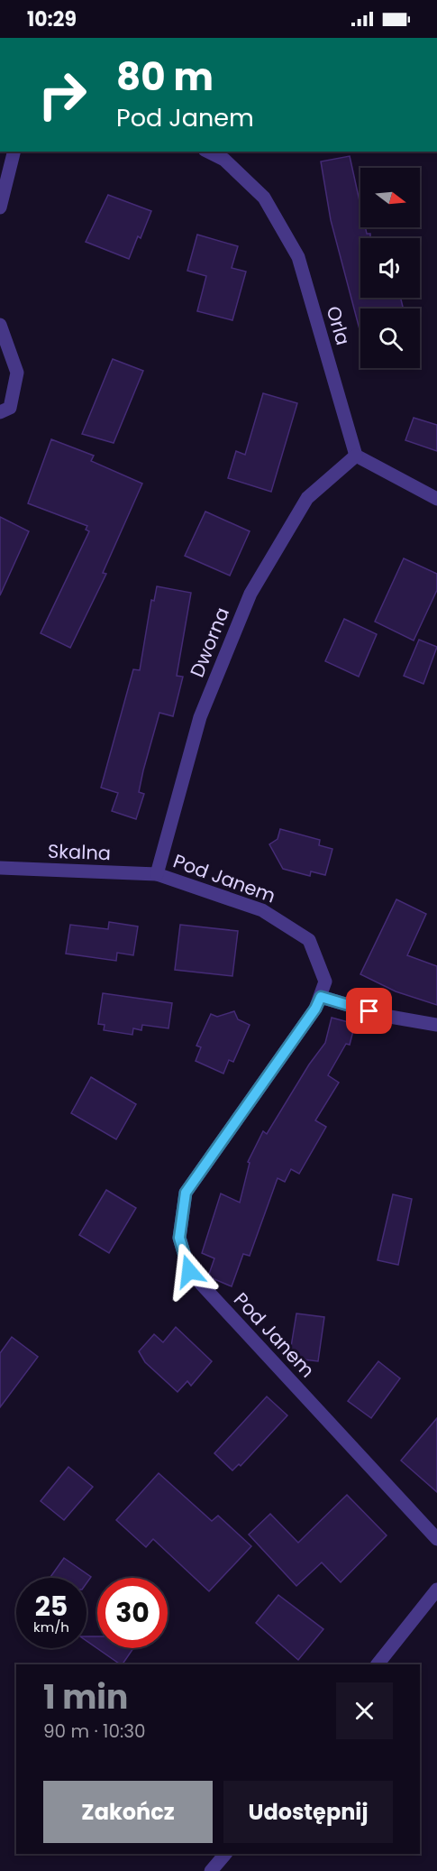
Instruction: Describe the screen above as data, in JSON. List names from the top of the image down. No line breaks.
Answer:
{"streets":{"street":["Orla","Dworna","Skalna","Pod Janem"]},"crossings":[["Orla","Dworna"],["Dworna","Skalna"],["Dworna","Pod Janem"],["Skalna","Pod Janem"]],"north":"right","page":{"status":"10:29","turn":["80 m","Pod Janem"],"speed":"25 km/h","limit":"30","heading":["1 min","90 m · 10:30"],"buttons":["Zakończ","Udostępnij"]}}
